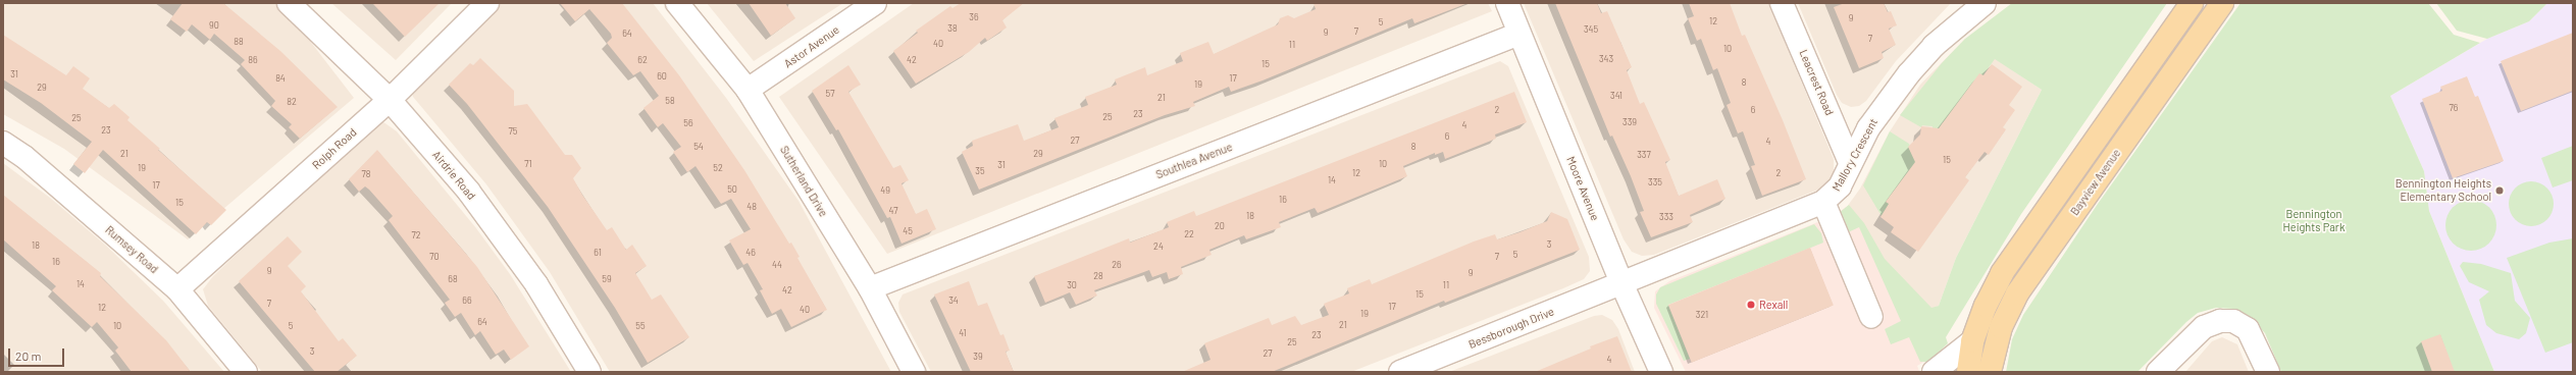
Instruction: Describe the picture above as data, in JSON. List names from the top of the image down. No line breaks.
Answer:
{"streets":{"main road":["Bayview Avenue"],"street":["Astor Avenue","Leacrest Road","Rolph Road","Mallory Crescent","Southlea Avenue","Airdrie Road","Sutherland Drive","Moore Avenue","Rumsey Road","Bessborough Drive"]},"crossings":[["Astor Avenue","Sutherland Drive"],["Leacrest Road","Mallory Crescent"],["Rolph Road","Airdrie Road"],["Rolph Road","Rumsey Road"],["Mallory Crescent","Moore Avenue"],["Mallory Crescent","Bessborough Drive"],["Southlea Avenue","Sutherland Drive"],["Southlea Avenue","Moore Avenue"],["Moore Avenue","Bessborough Drive"]],"parks":["Bennington Heights Park"],"places":["Bennington Heights Elementary School","Rexall"],"house_numbers":["36","9","12","5","90","38","345","7","9","64","7","88","40","11","10","343","86","62","42","15","31","60","84","17","8","19","29","57","341","21","58","82","76","2","6","23","25","25","339","56","4","23","75","6","27","4","54","8","21","29","337","15","71","10","31","19","52","35","12","2","78","14","335","17","50","49","16","15","48","47","18","333","20","45","22","72","3","18","24","61","46","5","70","7","16","44","26","9","9","28","68","59","14","30","11","42","15","66","34","7","17","12","40","19","321","64","21","10","5","55","41","23","25","3","27","39","4"],"scale_bar":"20 m"}
